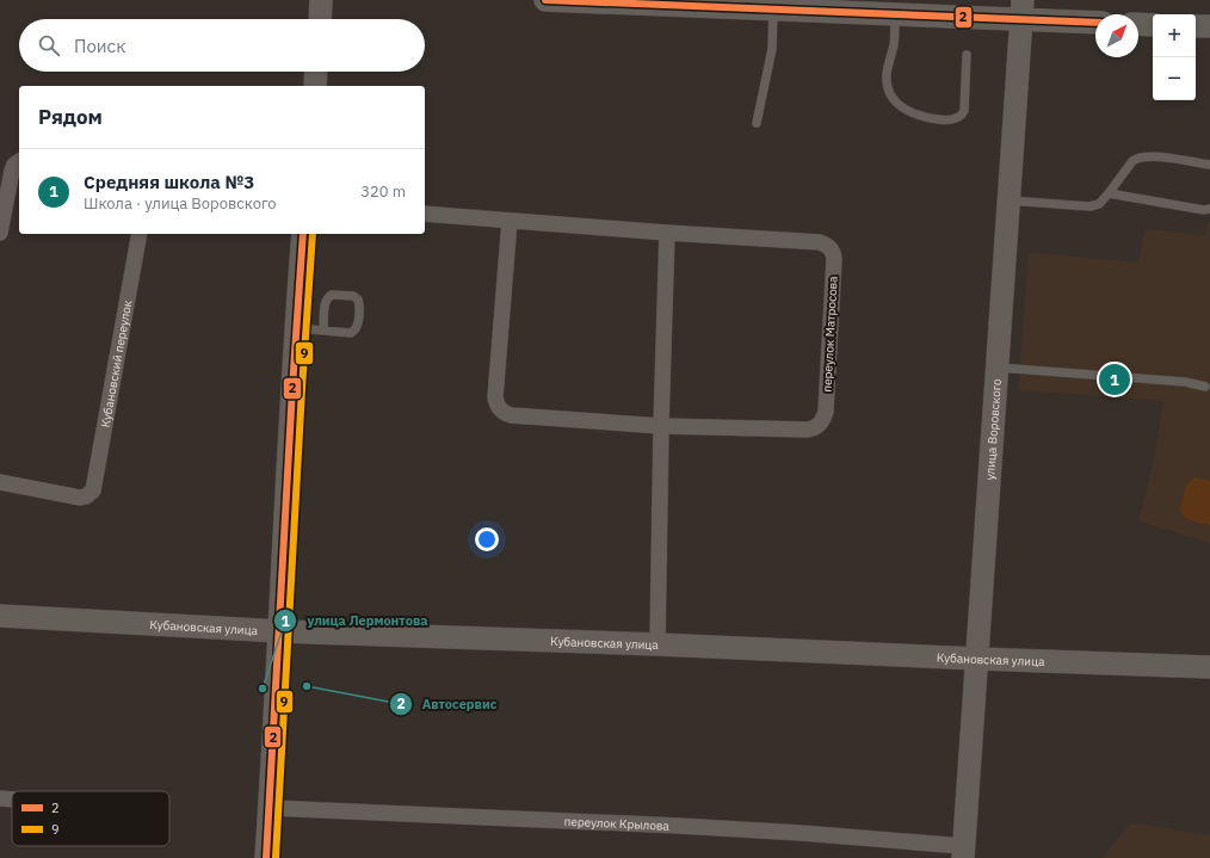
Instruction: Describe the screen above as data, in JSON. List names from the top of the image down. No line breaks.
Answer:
{"streets":{"street":["переулок Матросова","Кубановский переулок","улица Воровского","Кубановская улица","переулок Крылова"]},"crossings":[["улица Воровского","Кубановская улица"],["улица Воровского","переулок Крылова"]],"places":["Автосервис","улица Лермонтова"],"lines":["transit line 2","transit line 9"],"legend":["2","9"],"north":"top right","page":{"map_buttons":["+","−"],"search":"Поиск","heading":"Рядом","list":[{"mark":"1","name":"Средняя школа №3","note":"Школа · улица Воровского","value":"320 m"}],"pins":"1"}}
